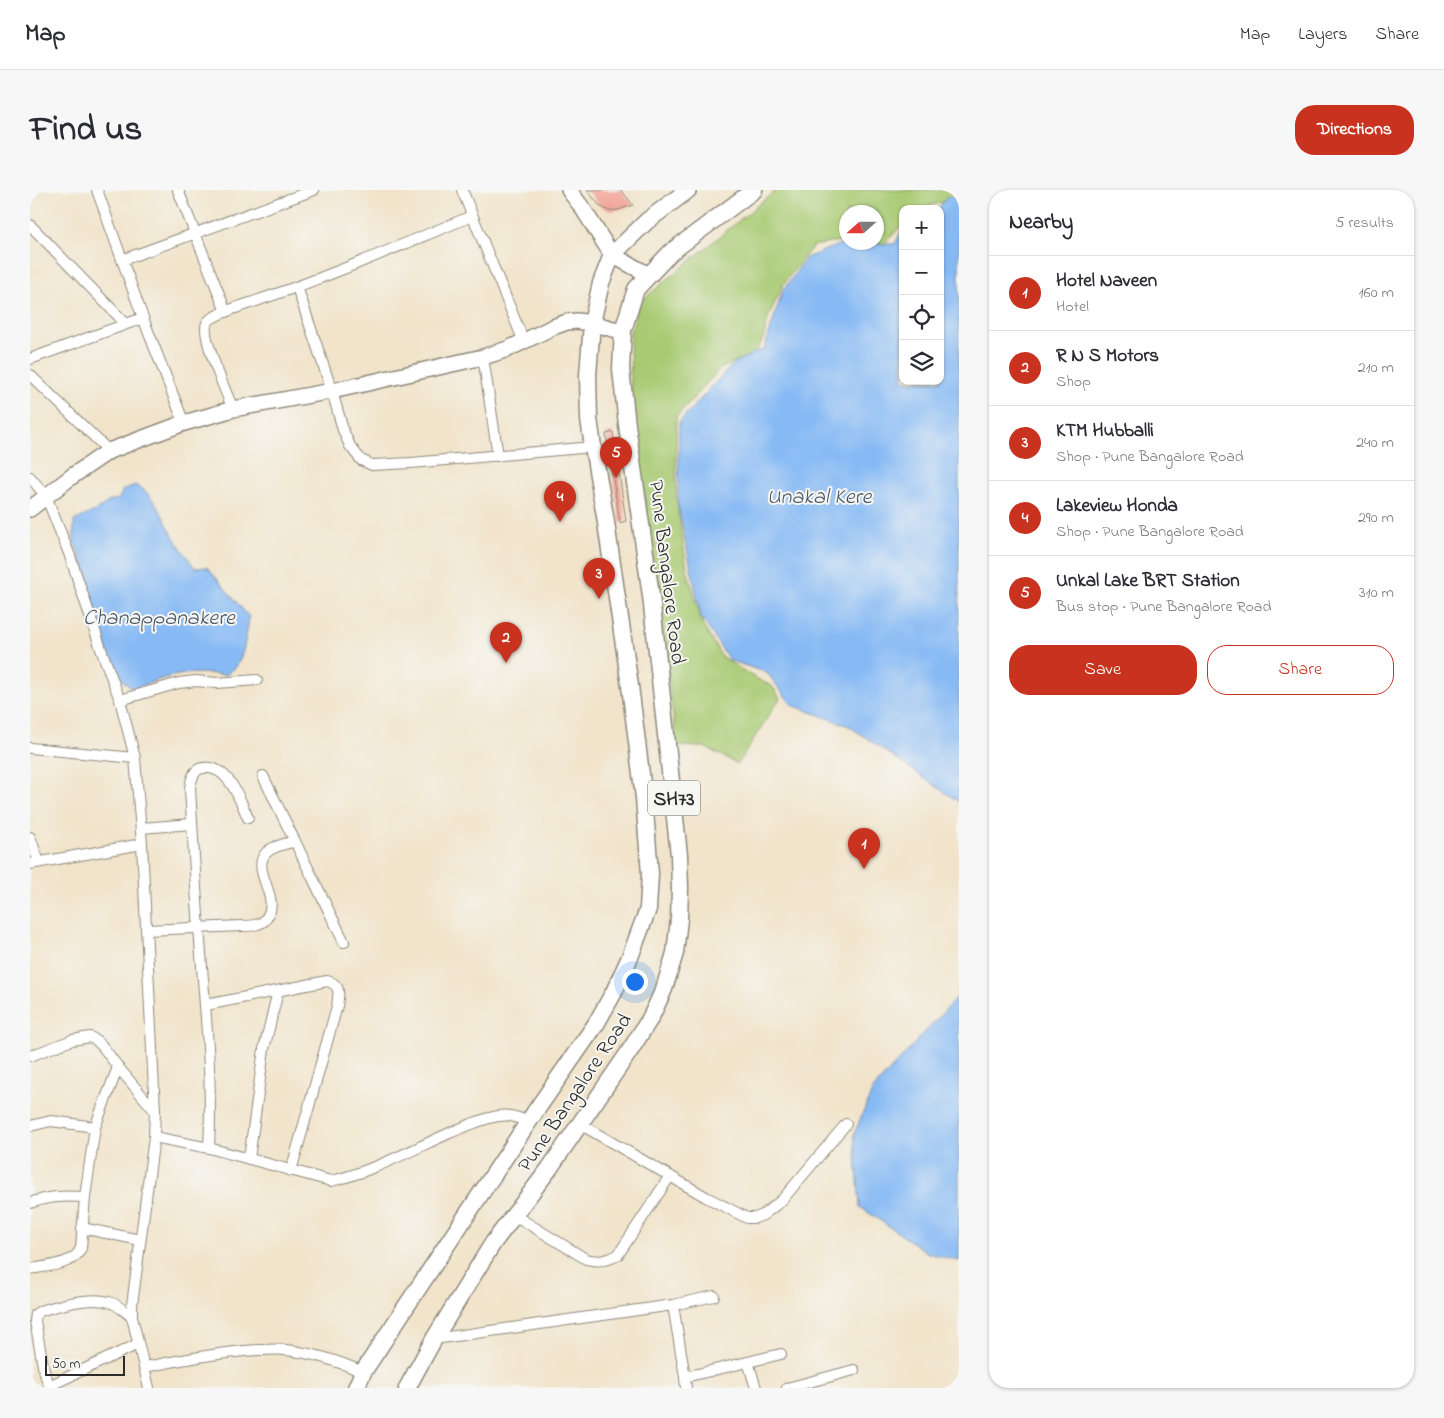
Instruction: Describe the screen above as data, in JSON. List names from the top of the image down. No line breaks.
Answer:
{"streets":{"main road":["Pune Bangalore Road","SH73"]},"water":["Unakal Kere","Chanappanakere"],"scale_bar":"50 m","north":"left","page":{"header":"Map","nav":["Map","Layers","Share"],"title":"Find us","buttons":["Directions",["Save","Share"]],"heading":["Nearby","5 results"],"map_buttons":["+","−"],"list":[{"mark":"1","name":"Hotel Naveen","note":"Hotel","value":"160 m"},{"mark":"2","name":"R N S Motors","note":"Shop","value":"210 m"},{"mark":"3","name":"KTM Hubballi","note":"Shop · Pune Bangalore Road","value":"240 m"},{"mark":"4","name":"Lakeview Honda","note":"Shop · Pune Bangalore Road","value":"290 m"},{"mark":"5","name":"Unkal Lake BRT Station","note":"Bus stop · Pune Bangalore Road","value":"310 m"}],"pins":["5","4","3","2","1"],"scale":"50 m"}}
